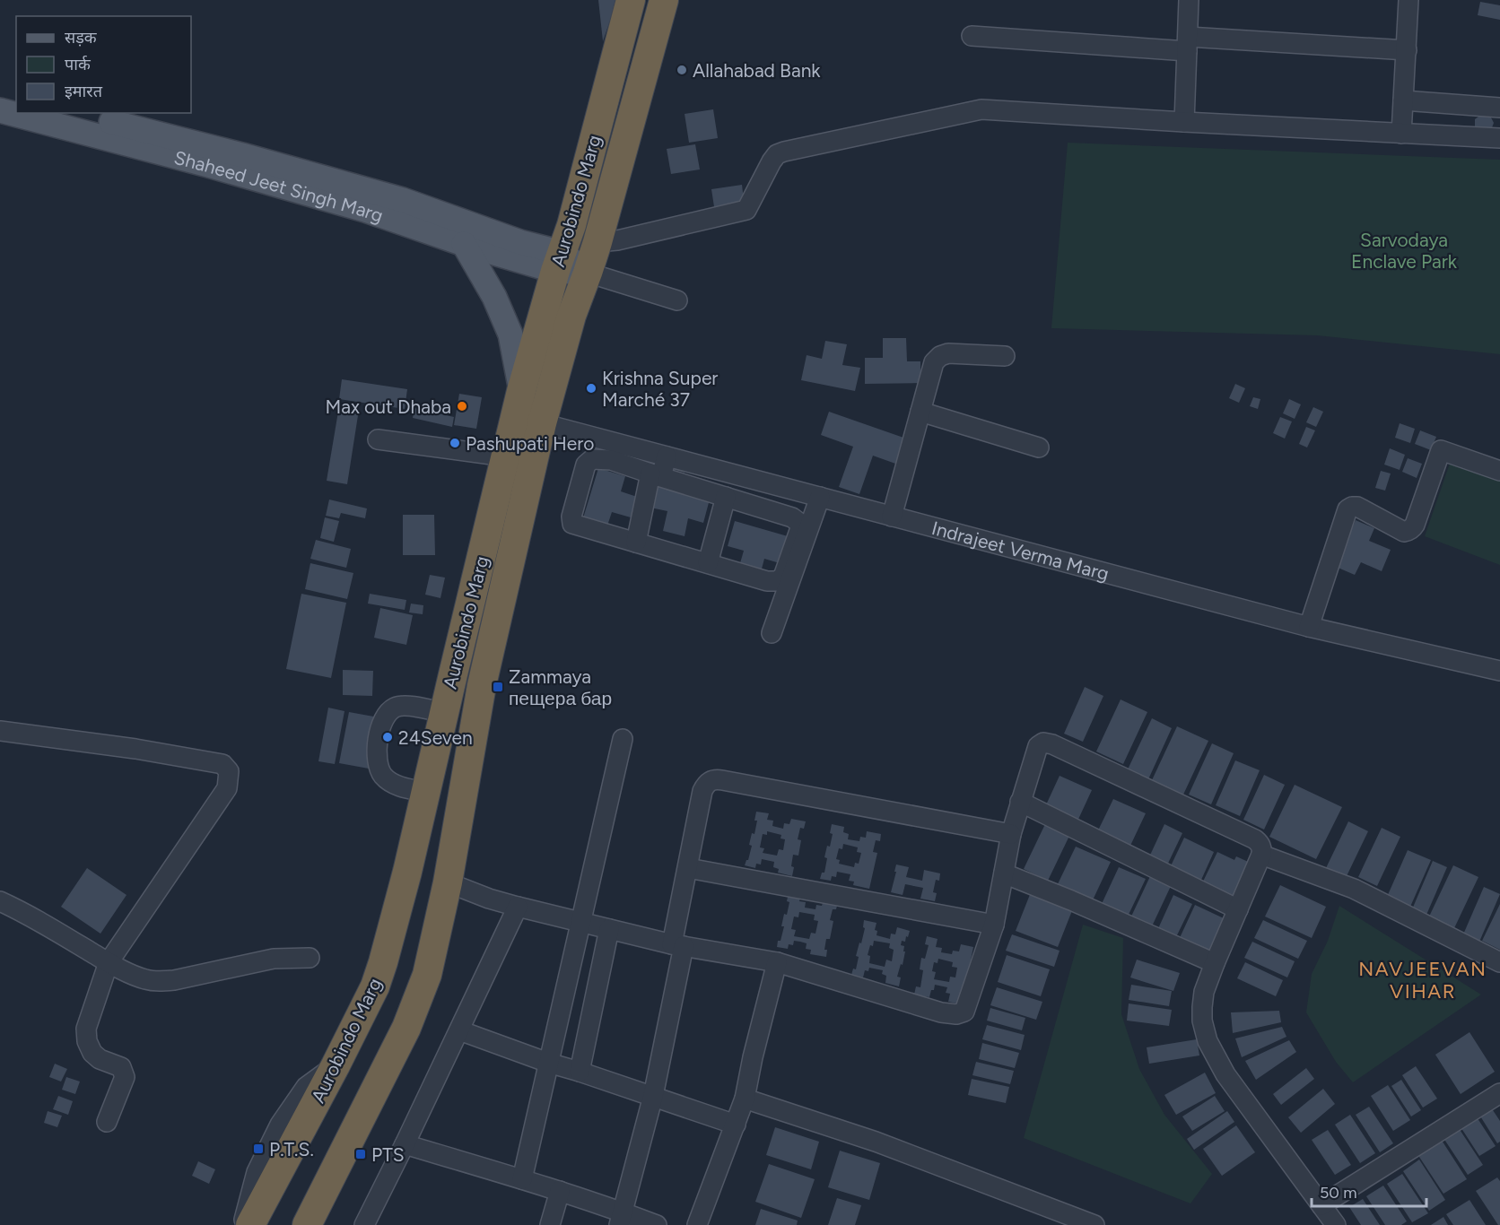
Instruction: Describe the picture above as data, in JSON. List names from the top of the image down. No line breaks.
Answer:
{"streets":{"highway":["Aurobindo Marg"],"main road":["Shaheed Jeet Singh Marg"],"street":["Indrajeet Verma Marg"]},"crossings":[["Shaheed Jeet Singh Marg","Aurobindo Marg"],["Aurobindo Marg","Indrajeet Verma Marg"]],"districts":["NAVJEEVAN VIHAR"],"parks":["Sarvodaya Enclave Park"],"places":{"other":["Allahabad Bank","Krishna Super Marché 37","Max out Dhaba","Pashupati Hero","24Seven"],"transit":["Zammaya пещера бар","P.T.S.","PTS"]},"legend":["सड़क","पार्क","इमारत"],"scale_bar":"50 m"}
